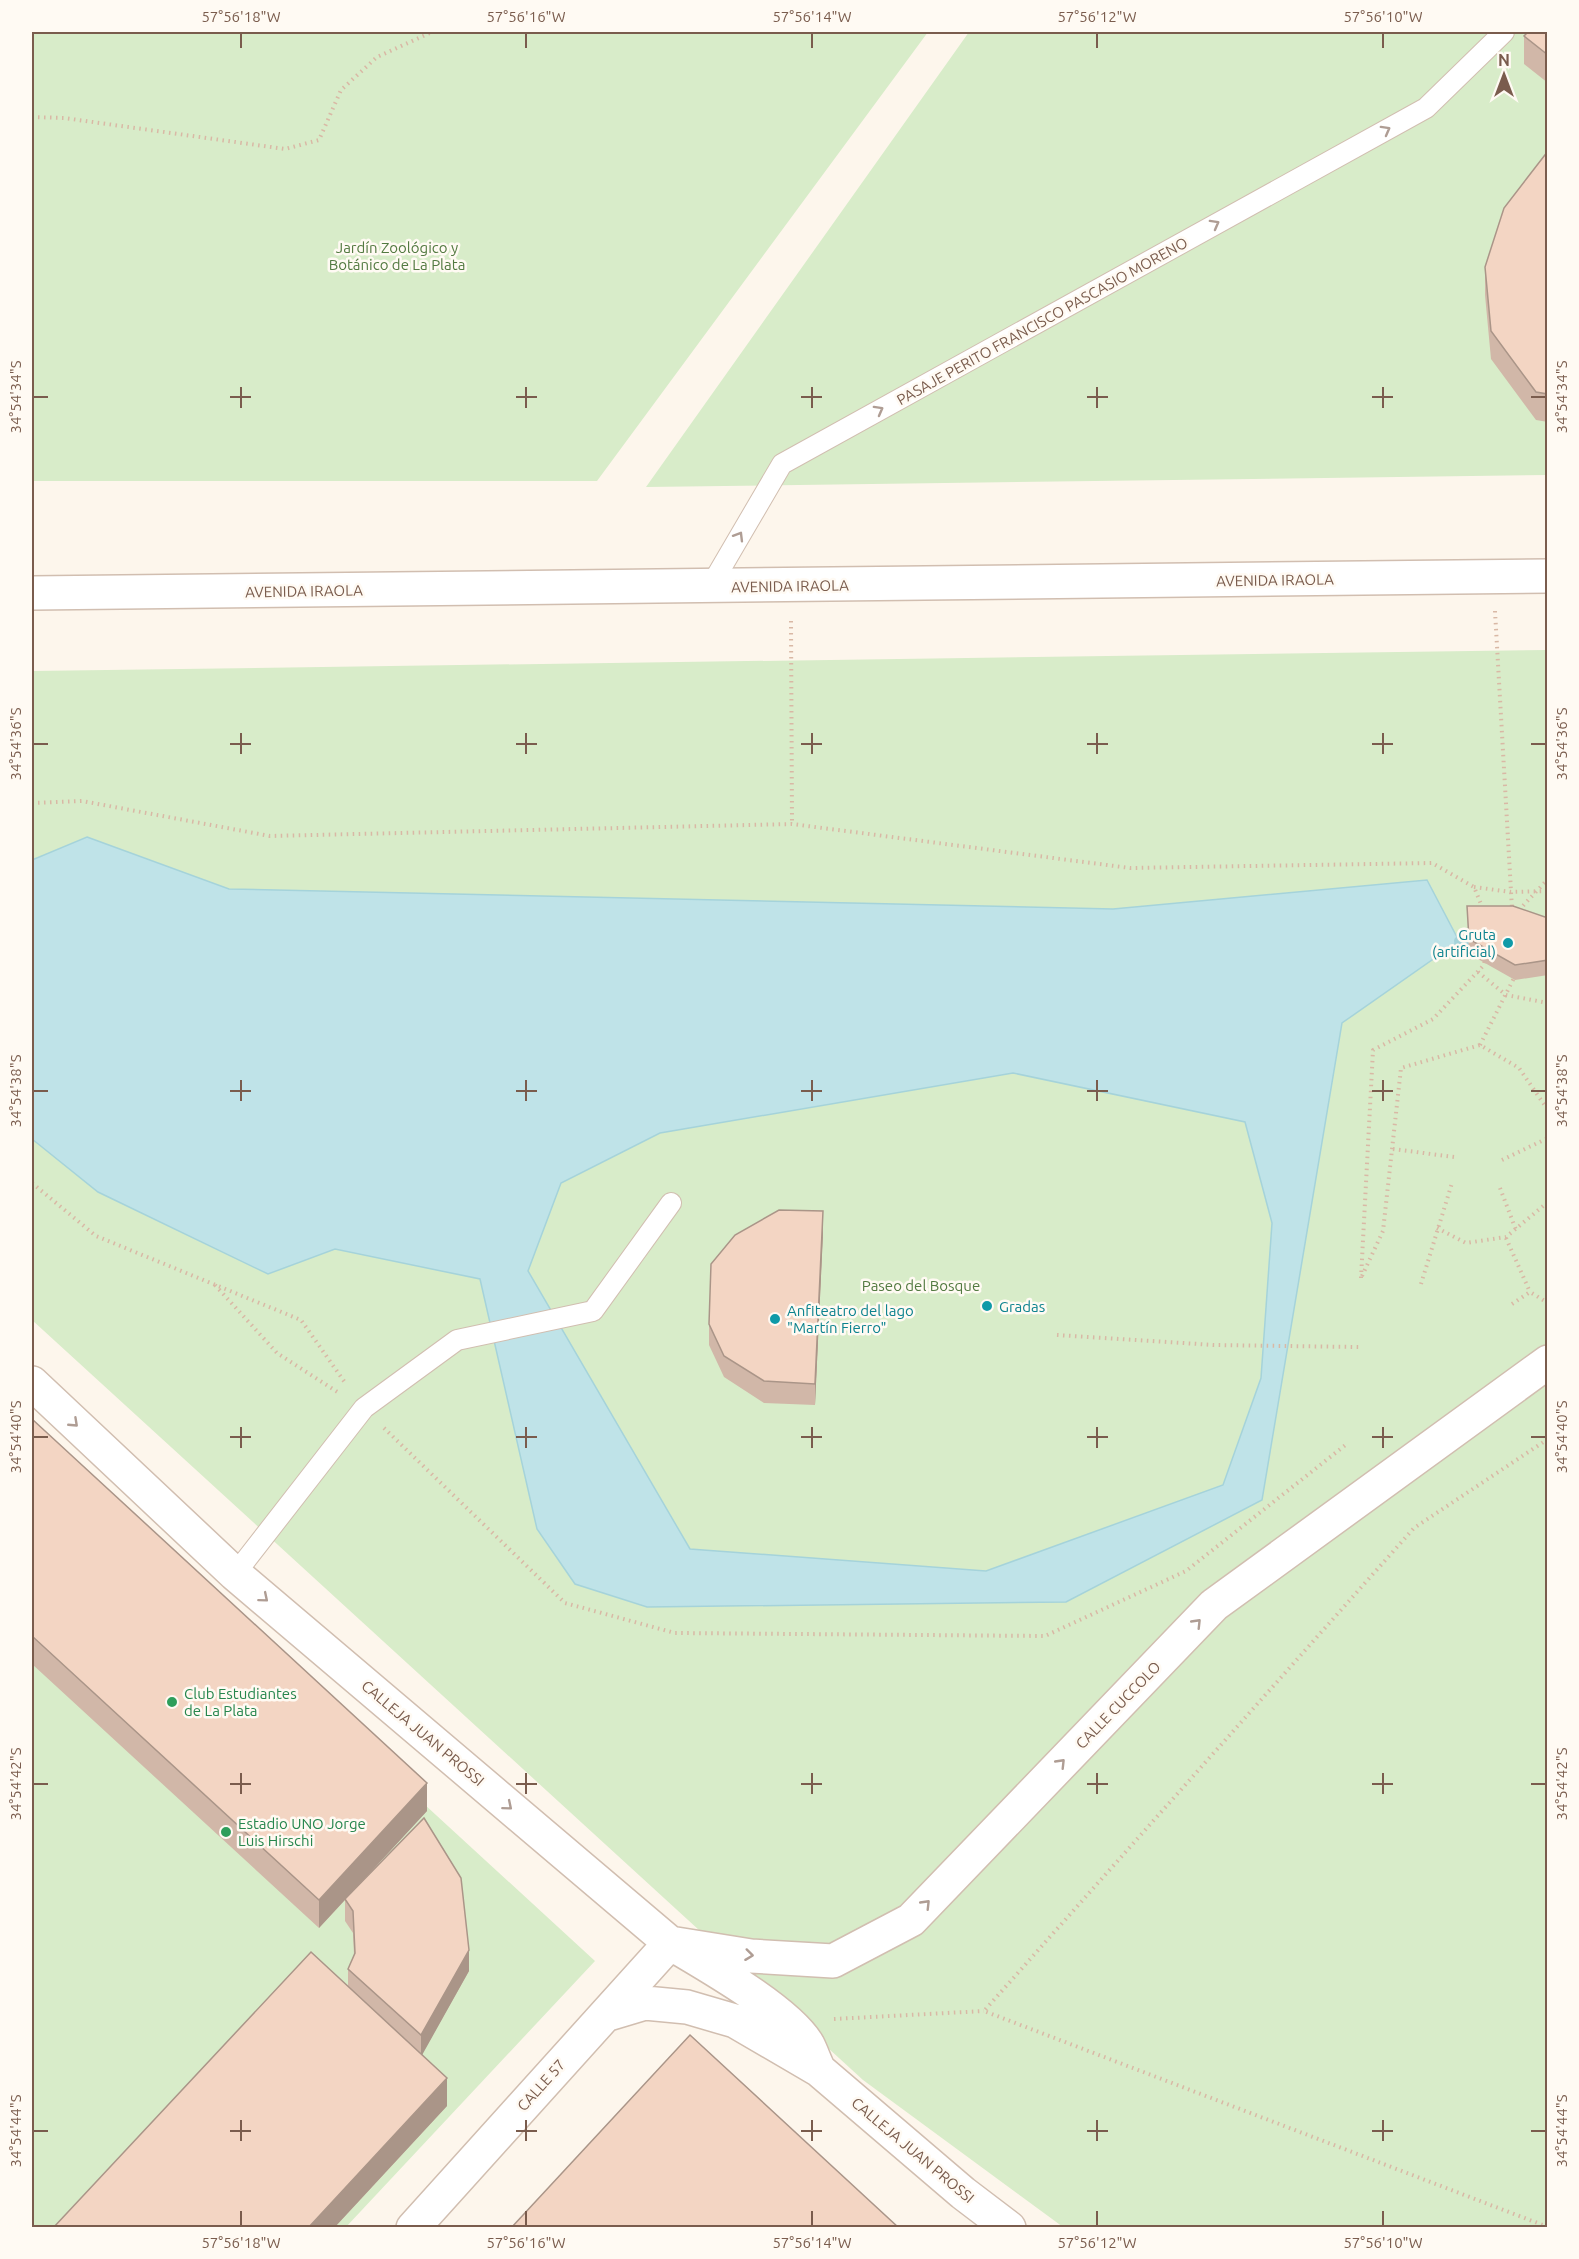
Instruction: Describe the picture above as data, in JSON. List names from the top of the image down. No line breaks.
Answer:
{"streets":{"street":["AVENIDA IRAOLA","CALLE CUCCOLO","CALLEJA JUAN PROSSI","CALLE 57"],"lane":["PASAJE PERITO FRANCISCO PASCASIO MORENO"]},"crossings":[["PASAJE PERITO FRANCISCO PASCASIO MORENO","AVENIDA IRAOLA"],["CALLE CUCCOLO","CALLEJA JUAN PROSSI"],["CALLE CUCCOLO","CALLE 57"],["CALLEJA JUAN PROSSI","CALLE 57"]],"one_way":["PASAJE PERITO FRANCISCO PASCASIO MORENO","CALLE CUCCOLO","CALLEJA JUAN PROSSI"],"parks":["Jardín Zoológico y Botánico de La Plata","Paseo del Bosque"],"places":["Gruta (artificial)","Gradas","Anfiteatro del lago \"Martín Fierro\"","Club Estudiantes de La Plata","Estadio UNO Jorge Luis Hirschi"],"north":"top","coordinates":["57°56'18\"W","57°56'16\"W","57°56'14\"W","57°56'12\"W","57°56'10\"W","34°54'34\"S","34°54'36\"S","34°54'38\"S","34°54'40\"S","34°54'42\"S","34°54'44\"S"]}
